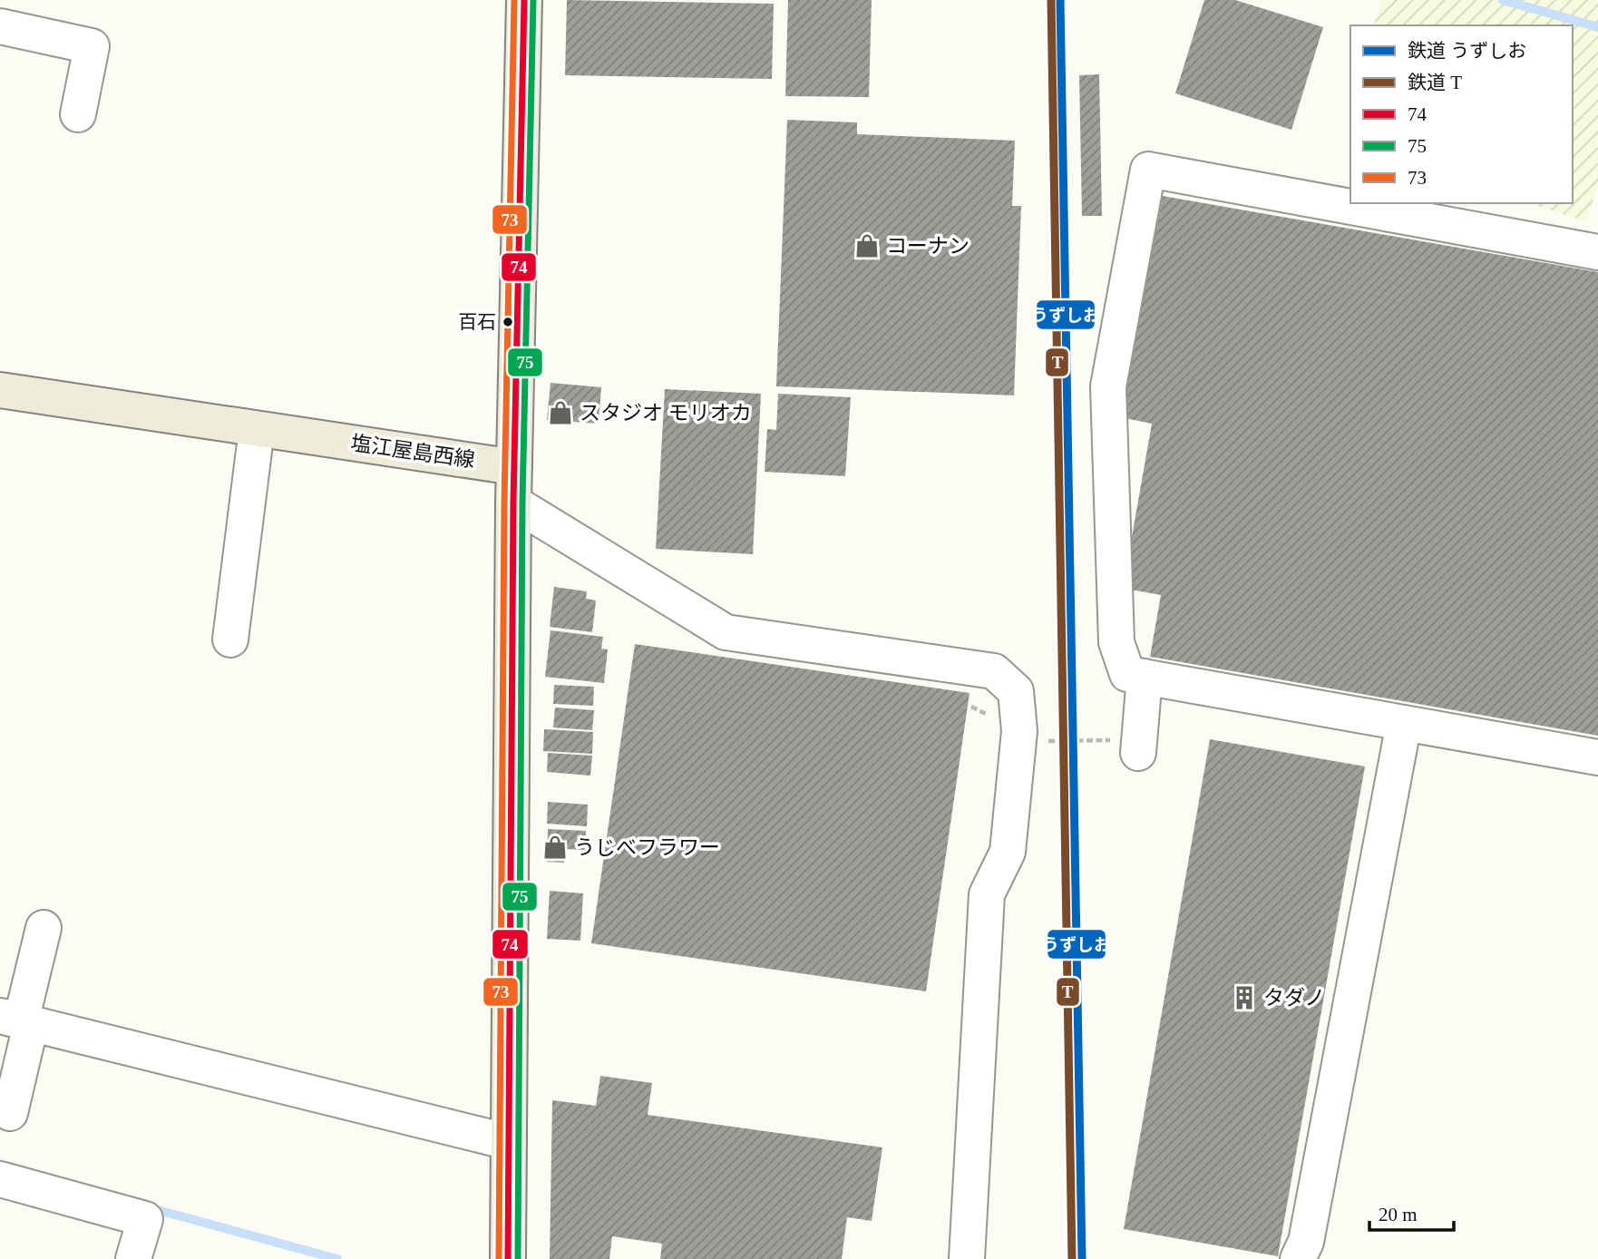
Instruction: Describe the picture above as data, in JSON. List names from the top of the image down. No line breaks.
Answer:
{"streets":{"main road":["塩江屋島西線"]},"places":{"shop":["コーナン","スタジオ モリオカ","うじべフラワー"],"other":["百石"],"building":["タダノ"]},"lines":["rail line うずしお","rail line T","transit line 74","transit line 75","transit line 73"],"legend":["鉄道 うずしお","鉄道 T","74","75","73"],"scale_bar":"20 m"}
